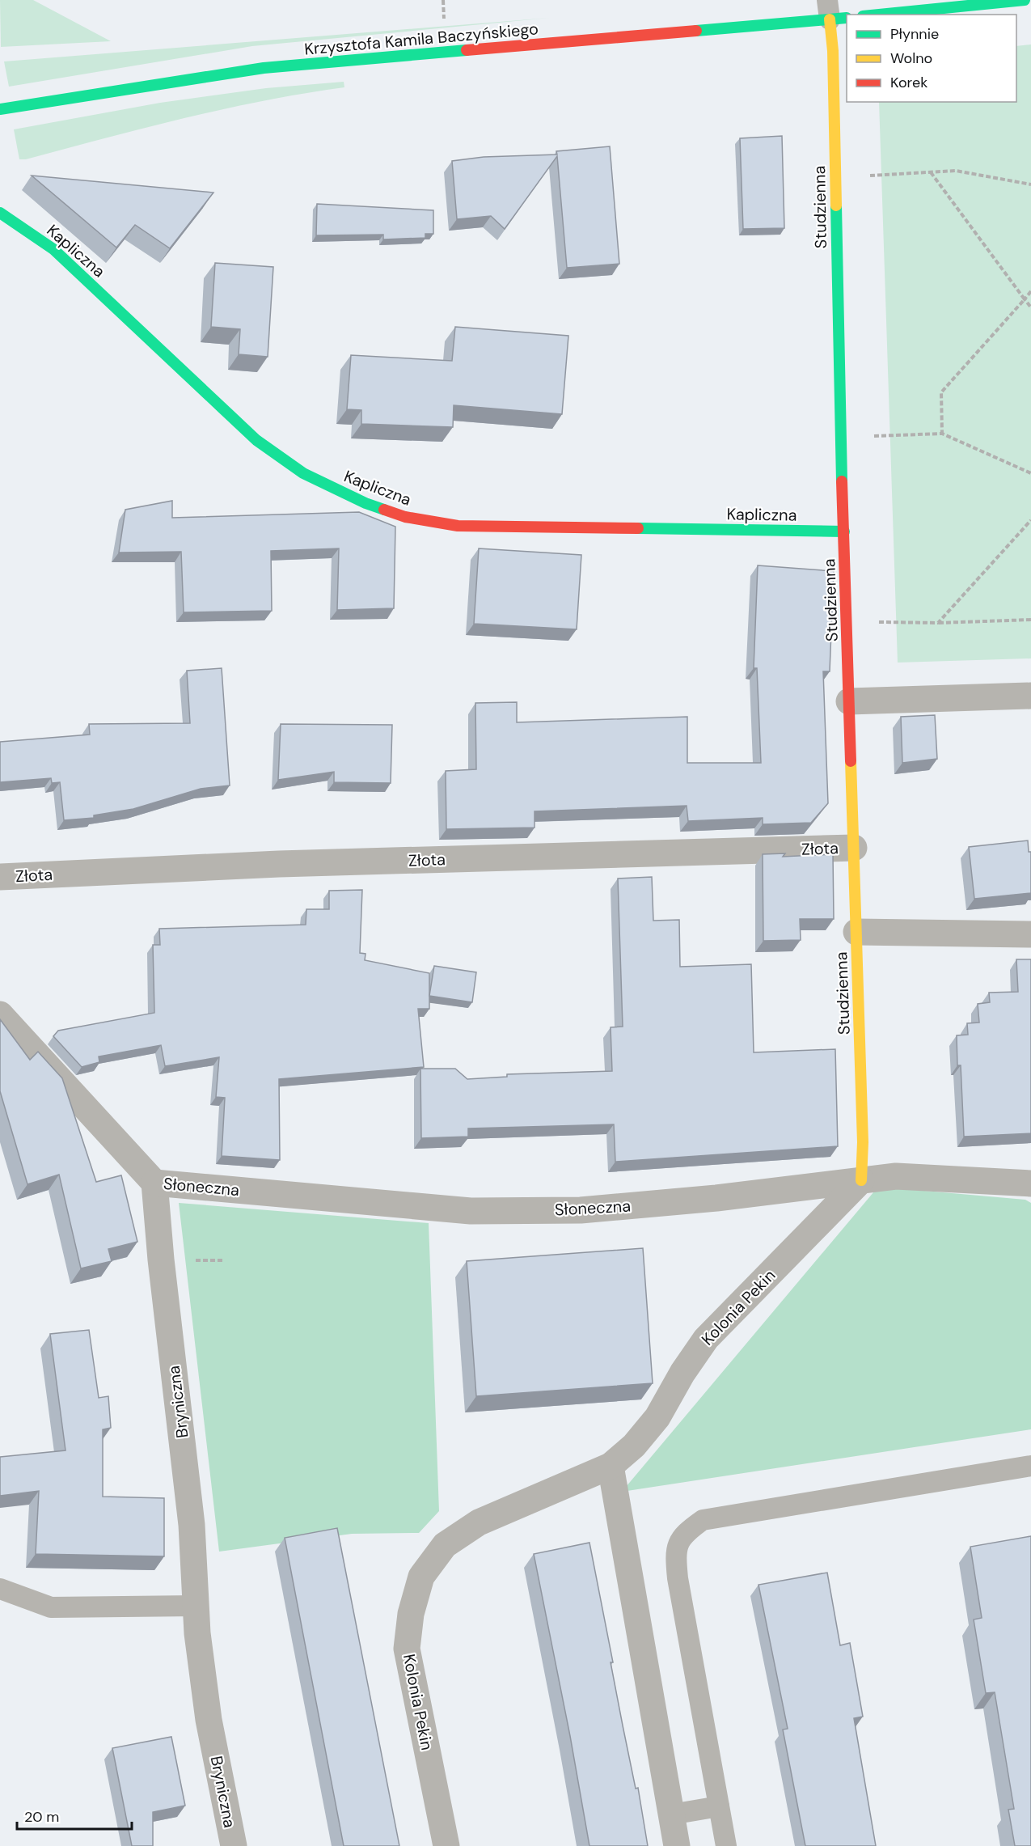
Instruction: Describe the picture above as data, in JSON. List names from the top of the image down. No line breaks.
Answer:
{"streets":{"street":["Krzysztofa Kamila Baczyńskiego","Studzienna","Kapliczna","Złota","Słoneczna","Kolonia Pekin","Bryniczna"]},"crossings":[["Krzysztofa Kamila Baczyńskiego","Studzienna"],["Studzienna","Kapliczna"],["Studzienna","Złota"],["Studzienna","Słoneczna"],["Studzienna","Kolonia Pekin"],["Słoneczna","Kolonia Pekin"],["Słoneczna","Bryniczna"]],"legend":["Płynnie","Wolno","Korek"],"scale_bar":"20 m"}
